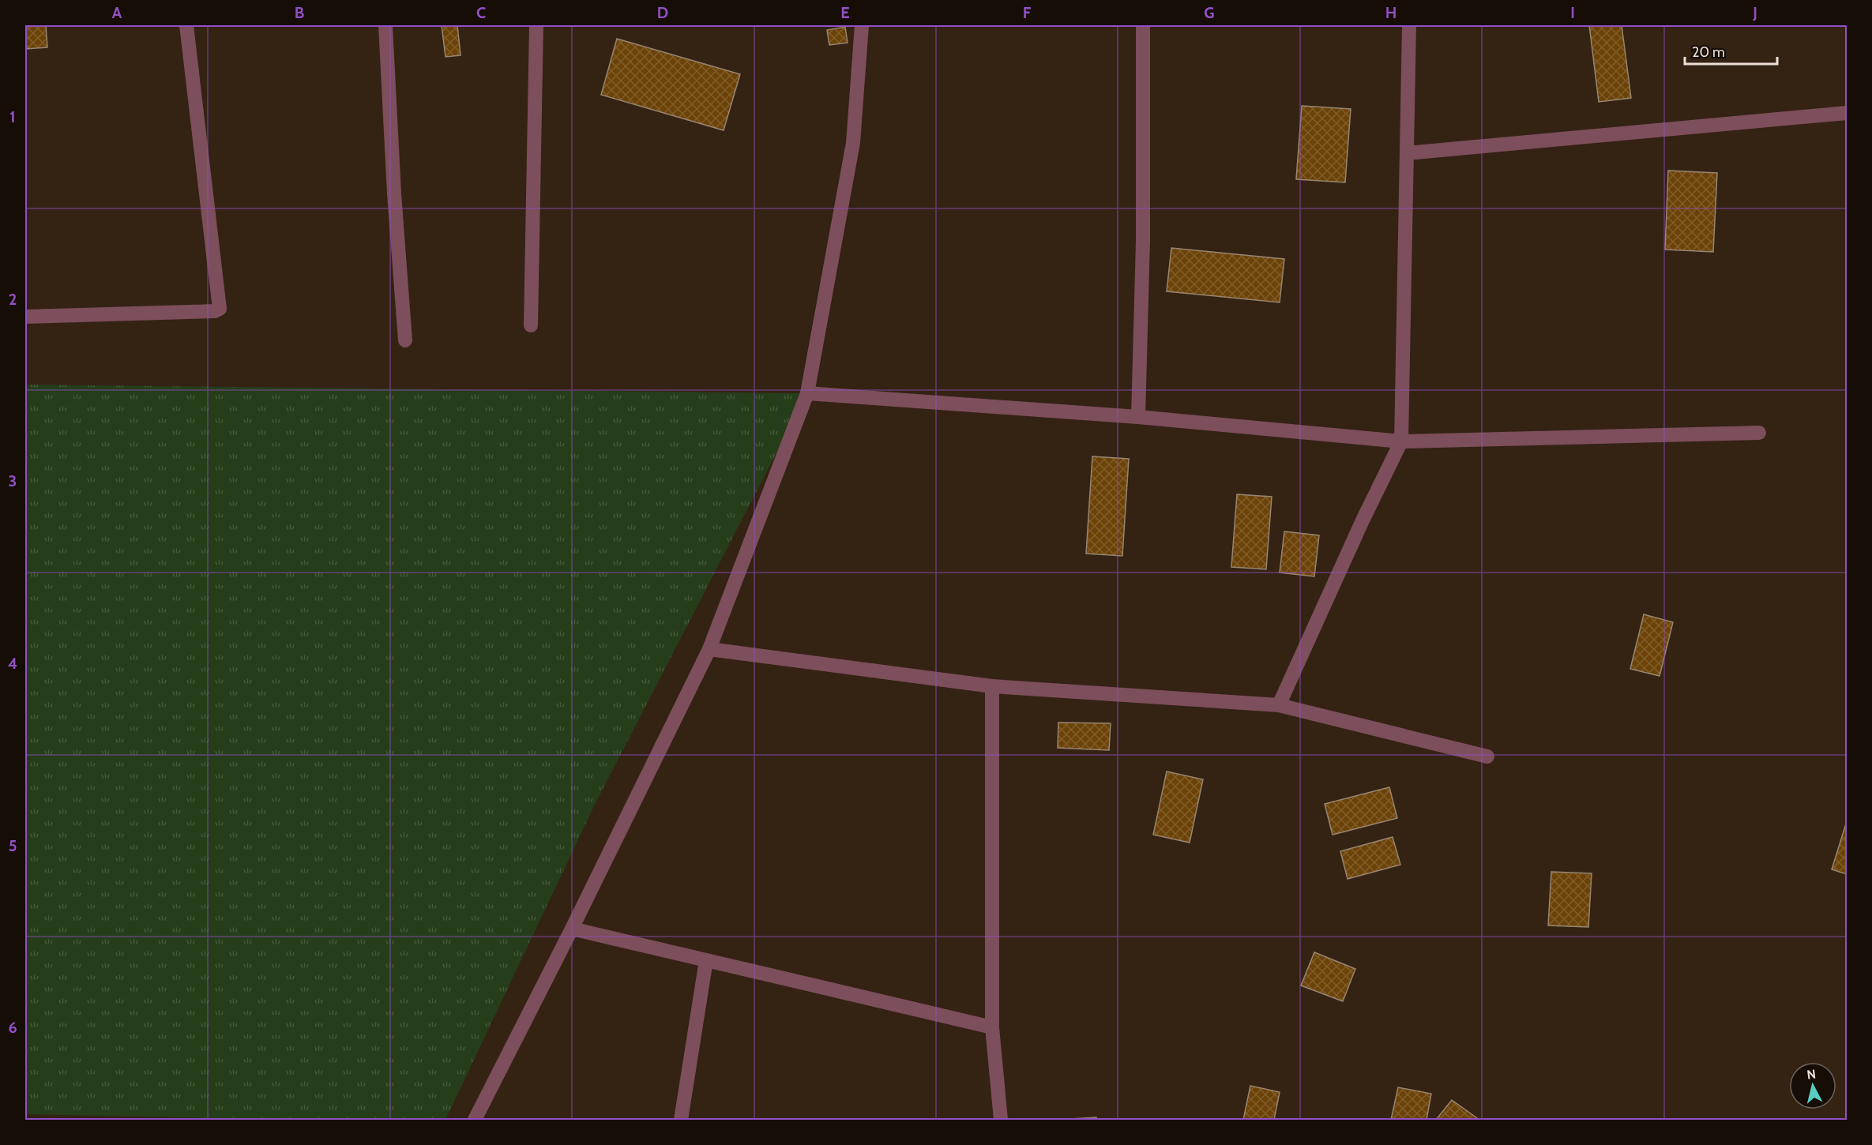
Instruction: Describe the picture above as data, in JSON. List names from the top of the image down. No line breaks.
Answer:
{"scale_bar":"20 m","north":"top","grid":{"columns":["A","B","C","D","E","F","G","H","I","J"],"rows":["1","2","3","4","5","6"]}}
